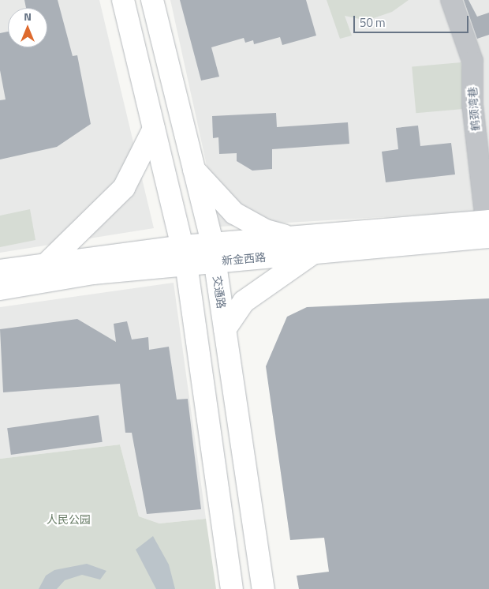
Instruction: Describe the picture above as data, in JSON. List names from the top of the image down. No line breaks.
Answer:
{"streets":{"main road":["新金西路","交通路"],"street":["鹤颈湾巷"]},"crossings":[["鹤颈湾巷","新金西路"],["新金西路","交通路"]],"parks":["人民公园"],"scale_bar":"50 m","north":"top"}
